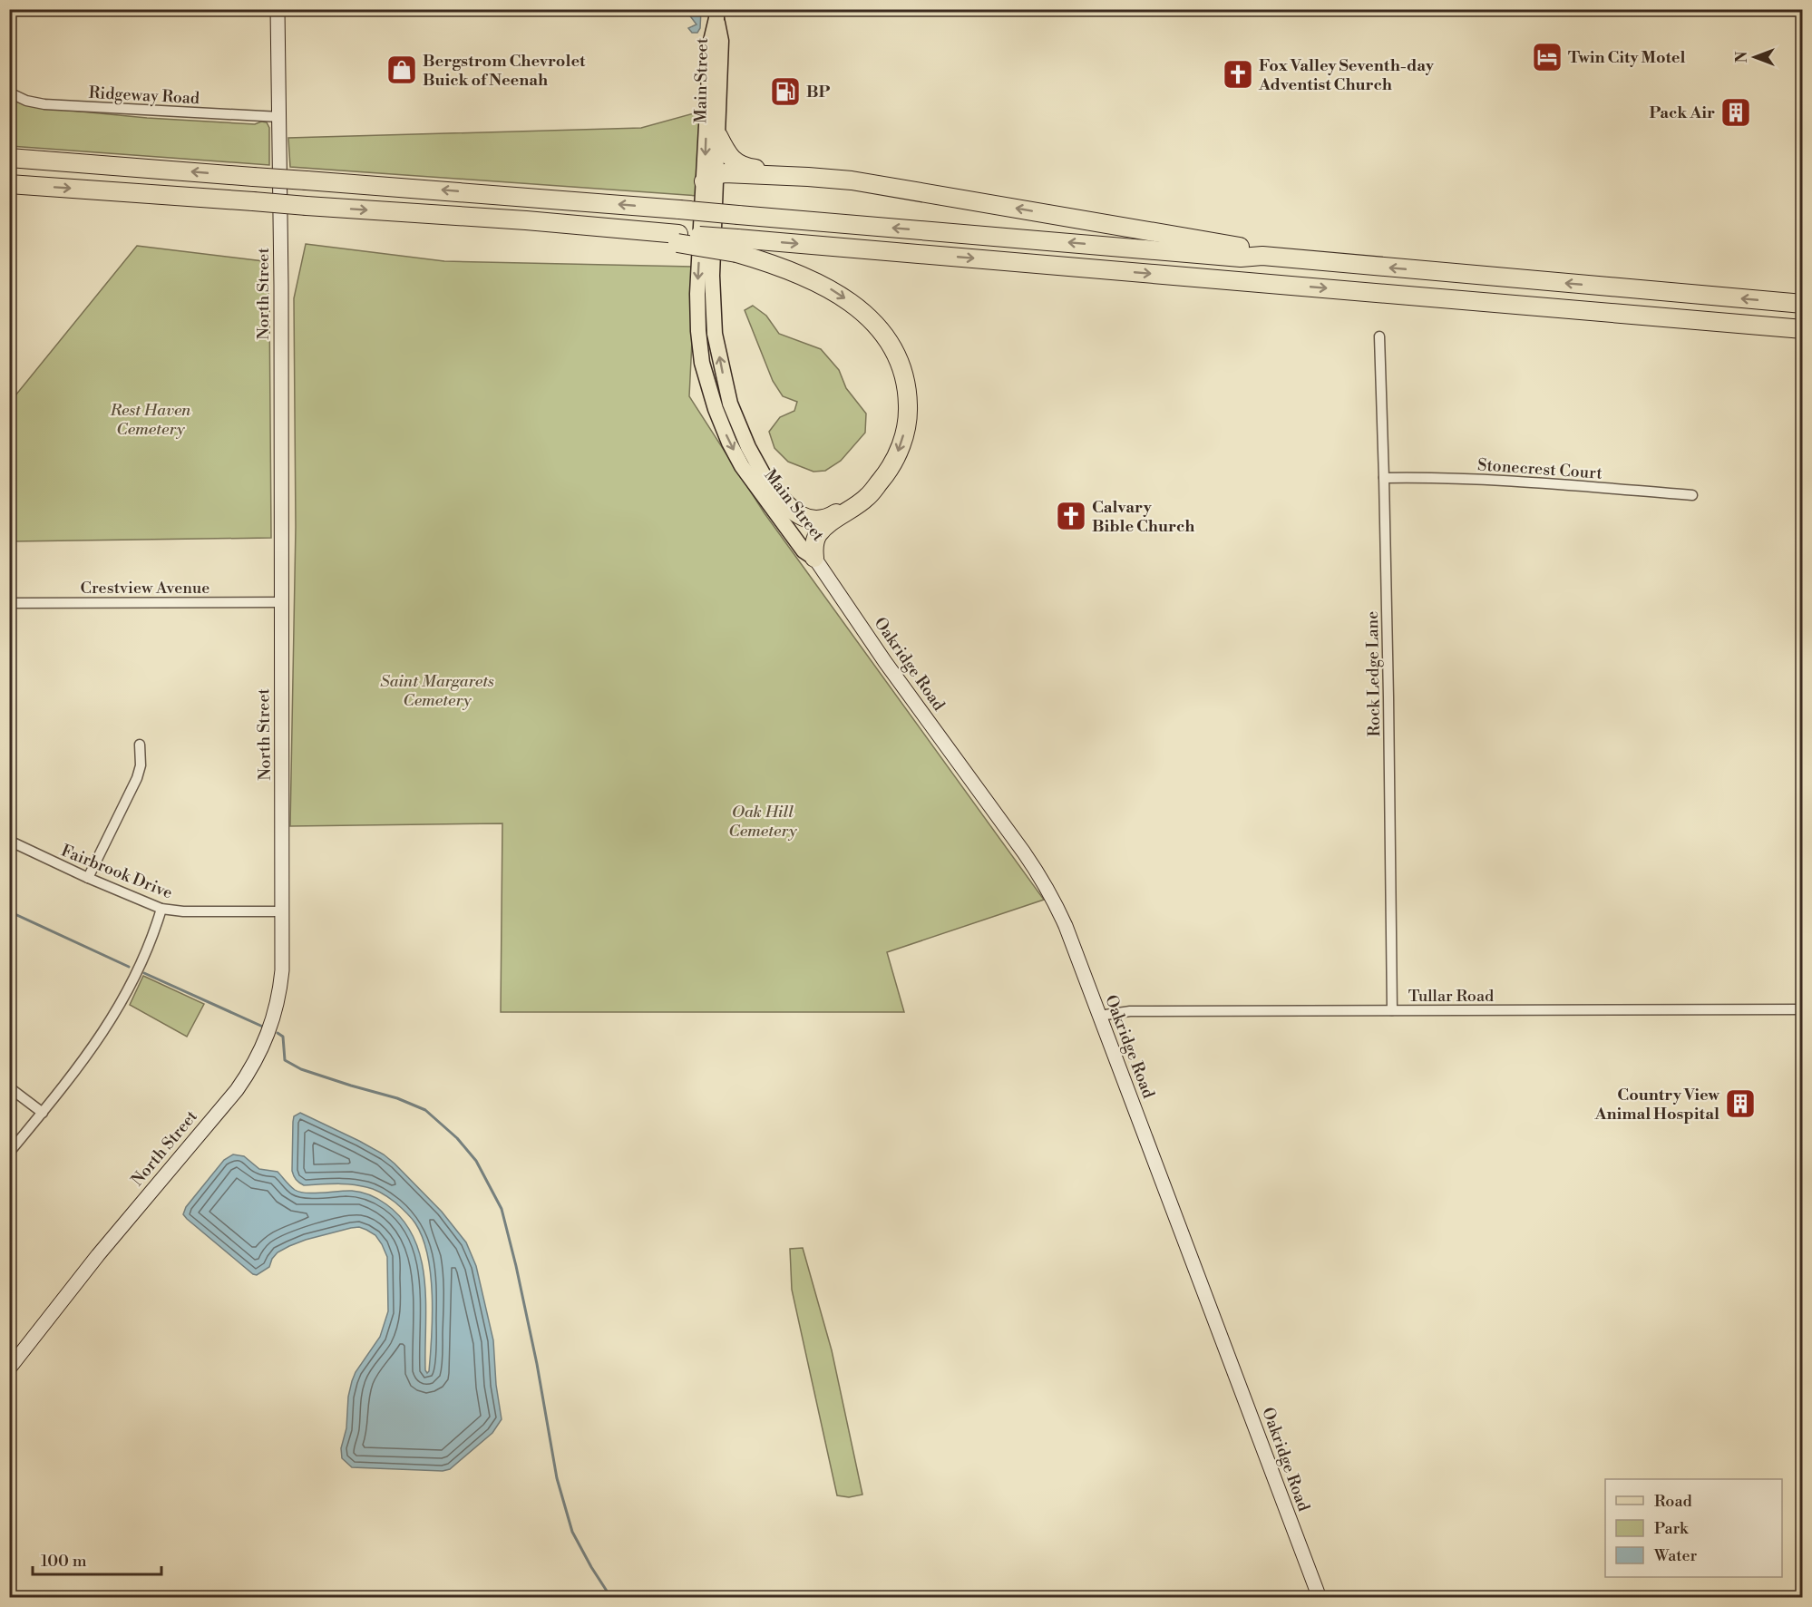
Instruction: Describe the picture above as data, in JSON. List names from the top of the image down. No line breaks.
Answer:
{"streets":{"main road":["Main Street"],"street":["Ridgeway Road","North Street","Stonecrest Court","Crestview Avenue","Oakridge Road","Rock Ledge Lane","Fairbrook Drive","Tullar Road"]},"crossings":[["Main Street","Oakridge Road"],["Ridgeway Road","North Street"],["North Street","Crestview Avenue"],["North Street","Fairbrook Drive"],["Stonecrest Court","Rock Ledge Lane"],["Oakridge Road","Tullar Road"],["Rock Ledge Lane","Tullar Road"]],"parks":["Rest Haven Cemetery","Saint Margarets Cemetery","Oak Hill Cemetery"],"places":{"hotel":["Twin City Motel"],"shop":["Bergstrom Chevrolet Buick of Neenah"],"church":["Fox Valley Seventh-day Adventist Church","Calvary Bible Church"],"fuel station":["BP"],"building":["Pack Air","Country View Animal Hospital"]},"legend":["Road","Park","Water"],"scale_bar":"100 m","north":"left"}
